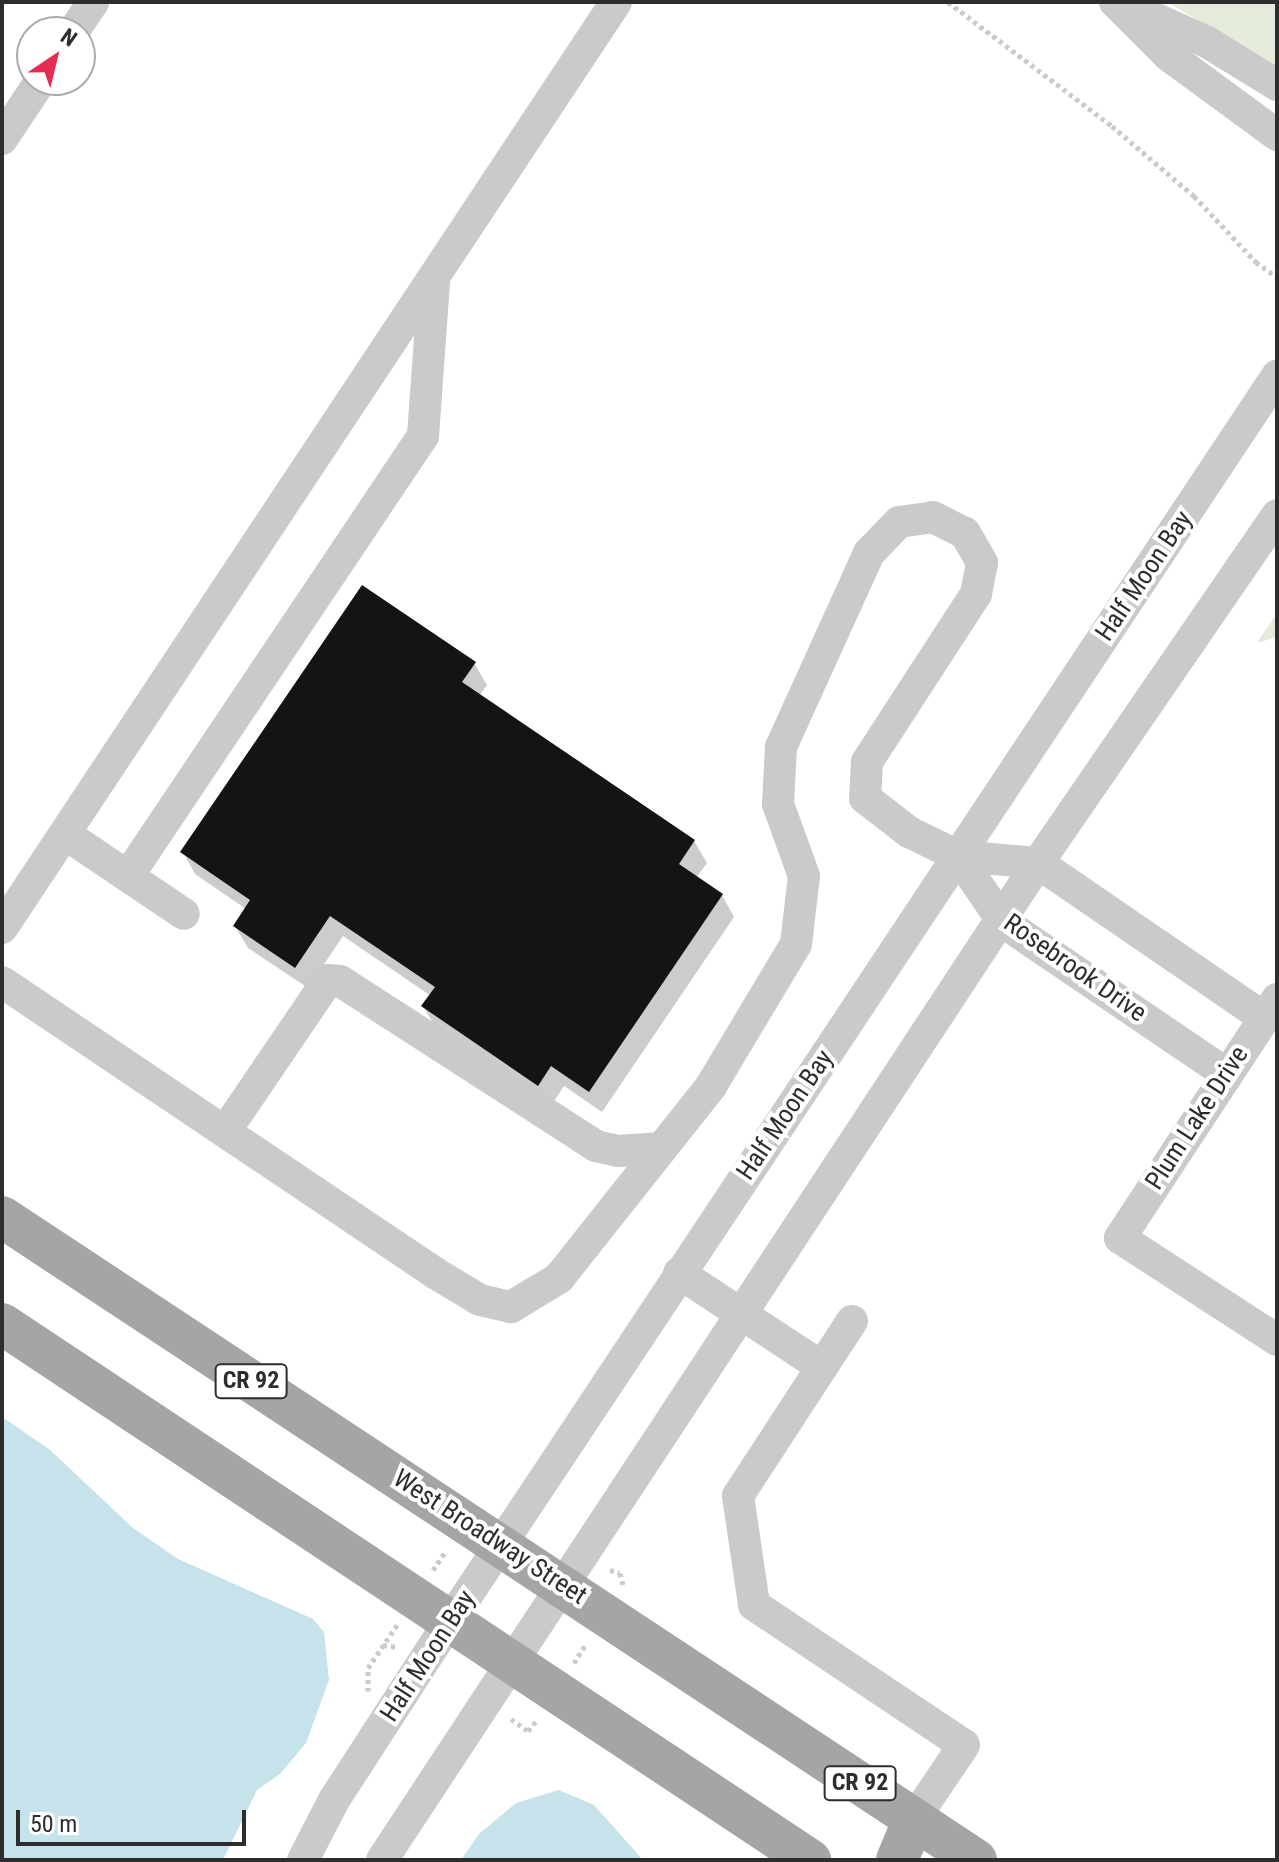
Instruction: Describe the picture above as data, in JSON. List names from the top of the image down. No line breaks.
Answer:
{"streets":{"main road":["CR 92","West Broadway Street"],"street":["Half Moon Bay","Rosebrook Drive","Plum Lake Drive"]},"crossings":[["Half Moon Bay","Rosebrook Drive"],["Half Moon Bay","West Broadway Street"],["Rosebrook Drive","Plum Lake Drive"]],"scale_bar":"50 m","north":"top right"}
